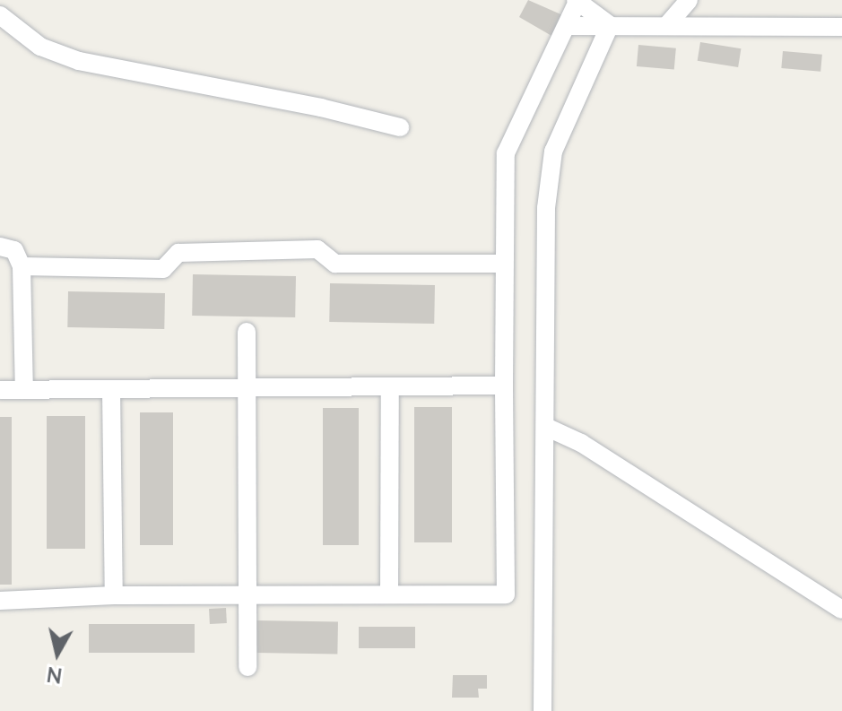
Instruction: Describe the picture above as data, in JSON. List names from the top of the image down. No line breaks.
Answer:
{"north":"bottom"}
